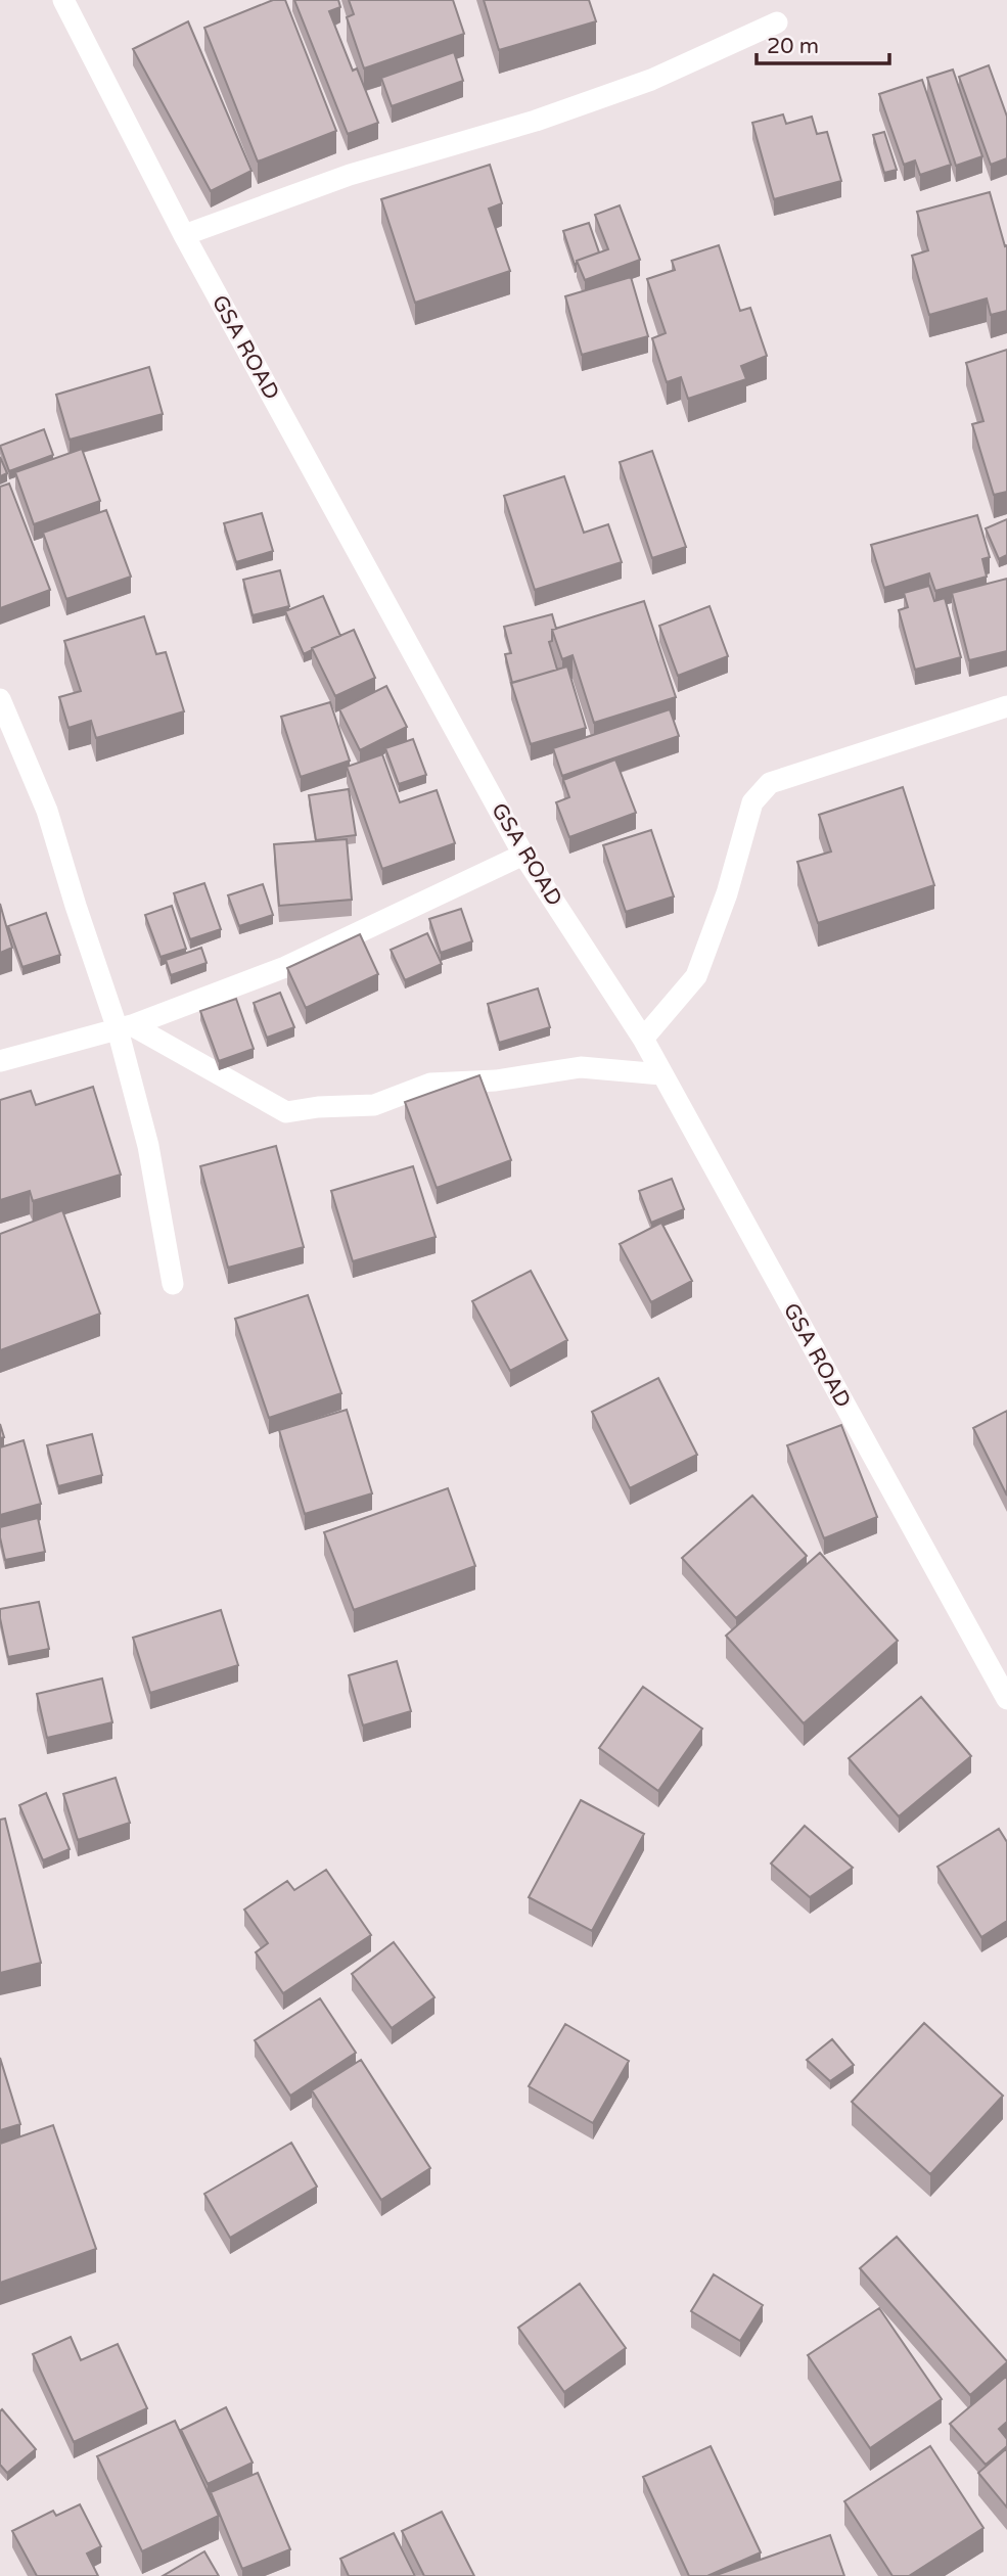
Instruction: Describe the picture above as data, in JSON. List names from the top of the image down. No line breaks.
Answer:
{"streets":{"street":["GSA ROAD"]},"scale_bar":"20 m"}
